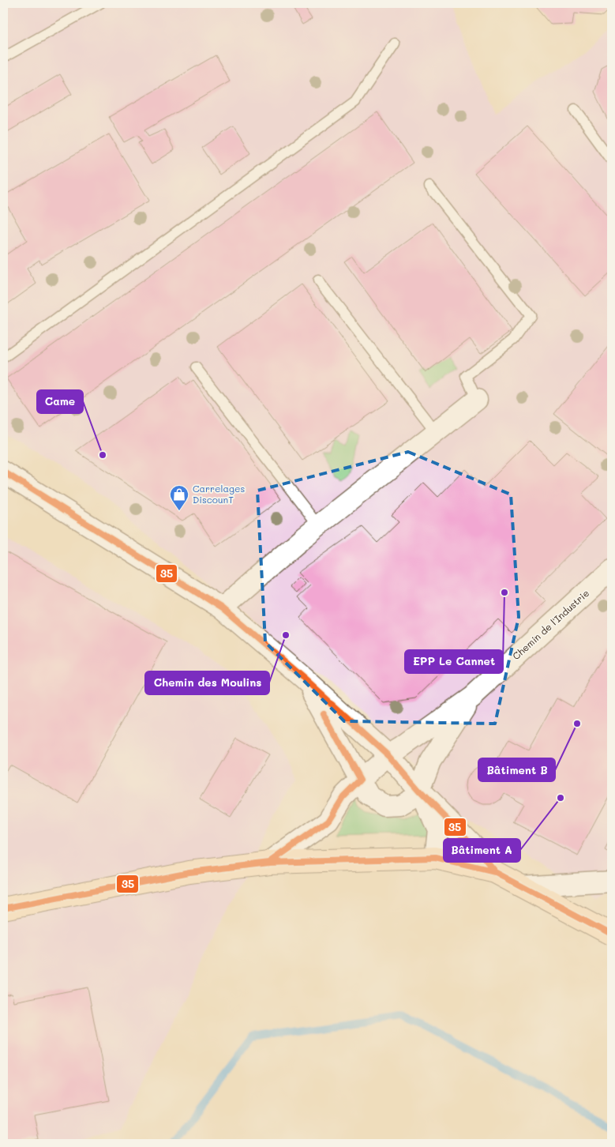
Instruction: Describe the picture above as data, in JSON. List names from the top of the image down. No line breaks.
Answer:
{"streets":{"street":["Chemin de l'Industrie"]},"places":{"other":["Came","EPP Le Cannet","Chemin des Moulins","Bâtiment B","Bâtiment A"],"shop":["Carrelages DiscounT"]},"lines":["transit line 35"]}
